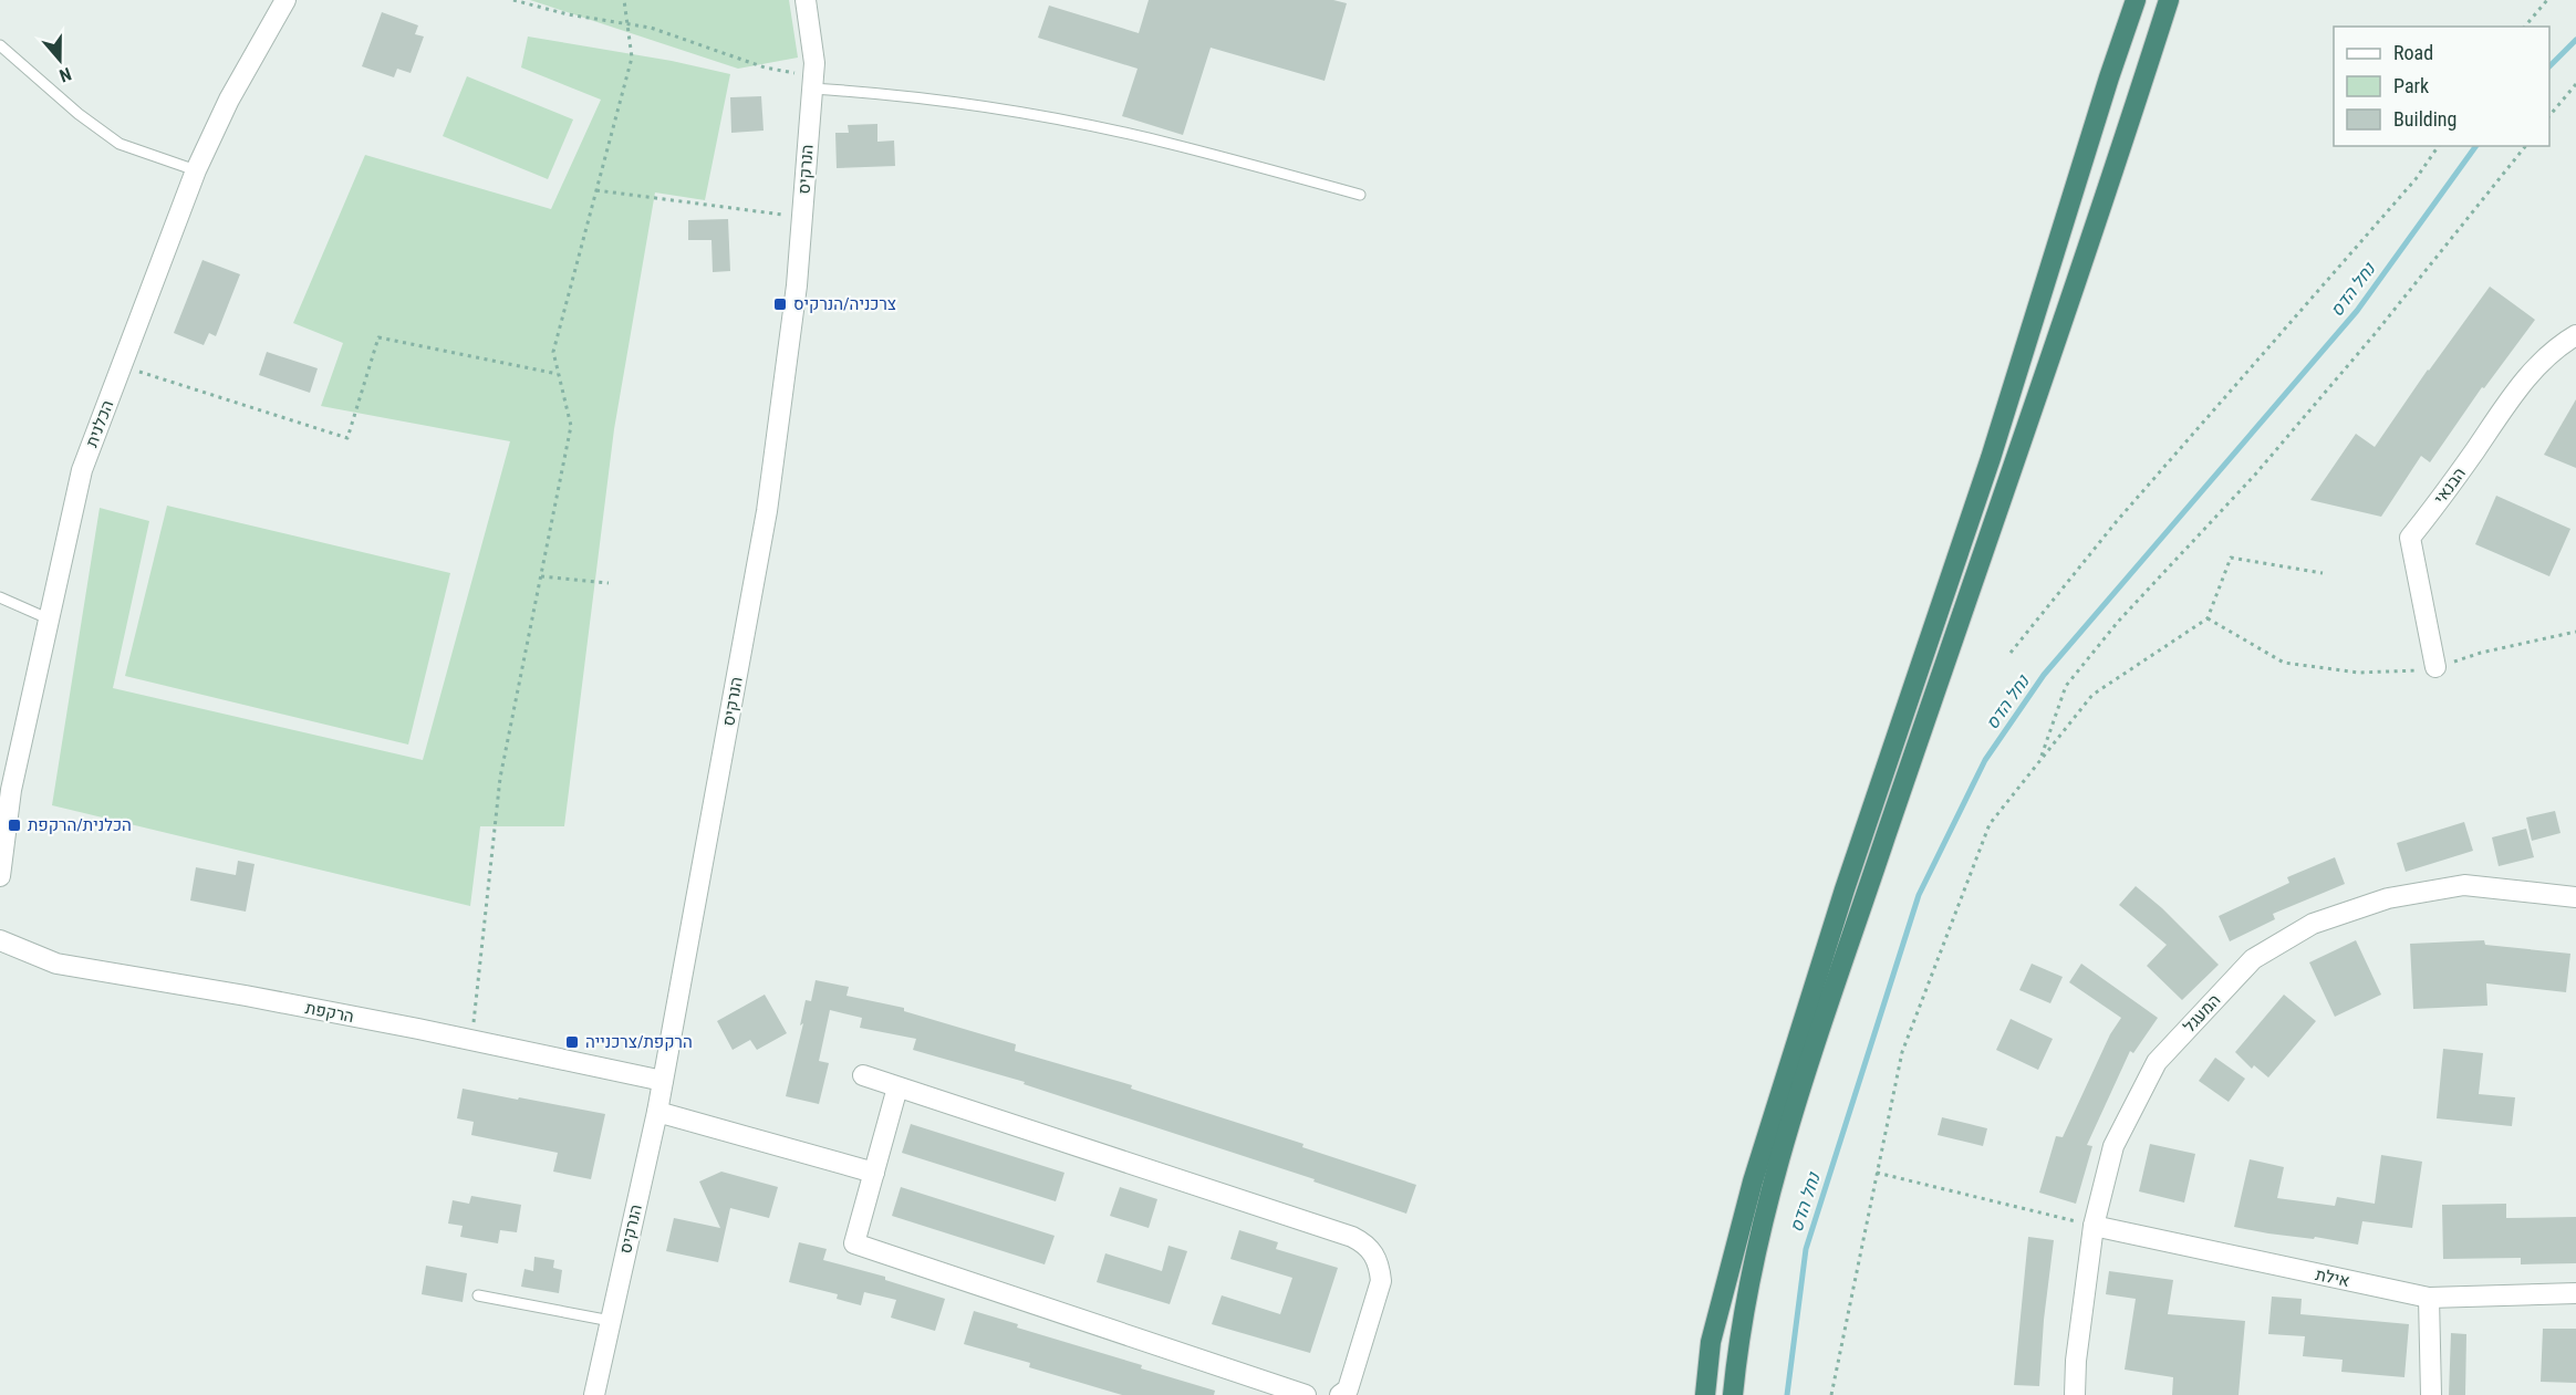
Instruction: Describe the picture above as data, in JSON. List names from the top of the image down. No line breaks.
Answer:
{"streets":{"street":["הנרקיס","הכלנית","הבנאי","הרקפת","המעגל","אילת"]},"crossings":[["הנרקיס","הרקפת"],["המעגל","אילת"]],"water":["נחל הדס"],"places":{"transit":["צרכניה/הנרקיס","הכלנית/הרקפת","הרקפת/צרכנייה"]},"legend":["Road","Park","Building"],"north":"bottom"}
